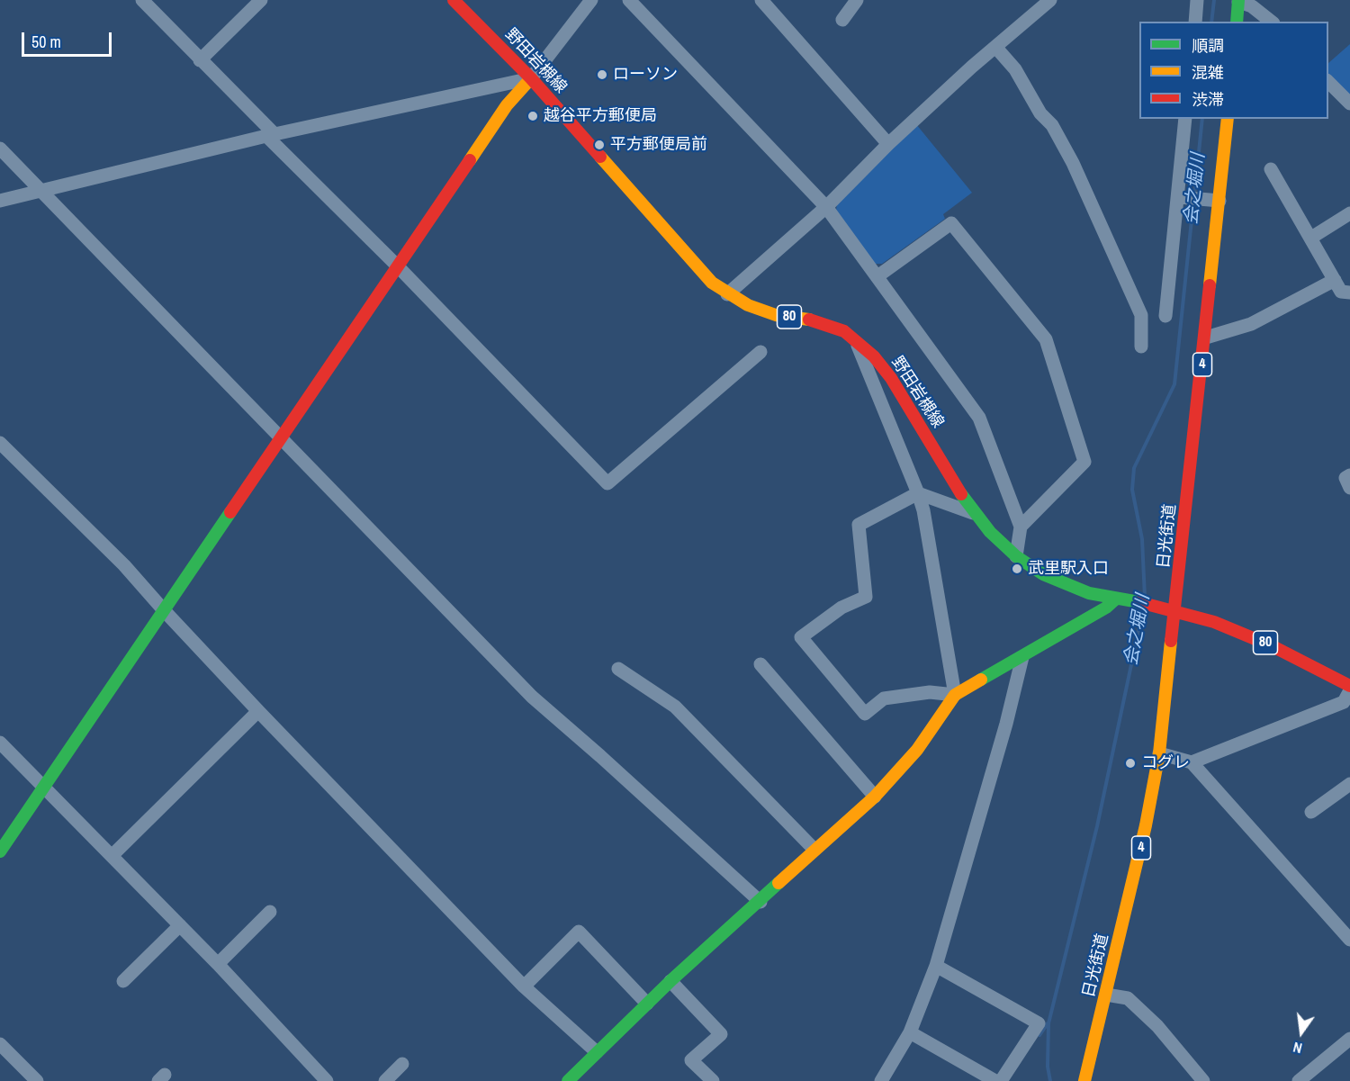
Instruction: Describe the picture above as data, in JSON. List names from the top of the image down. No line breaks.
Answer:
{"streets":{"main road":["野田岩槻線","80","4","日光街道"]},"crossings":[["野田岩槻線","日光街道"]],"water":["会之堀川"],"places":["ローソン","越谷平方郵便局","平方郵便局前","武里駅入口","コグレ"],"legend":["順調","混雑","渋滞"],"scale_bar":"50 m","north":"bottom"}
